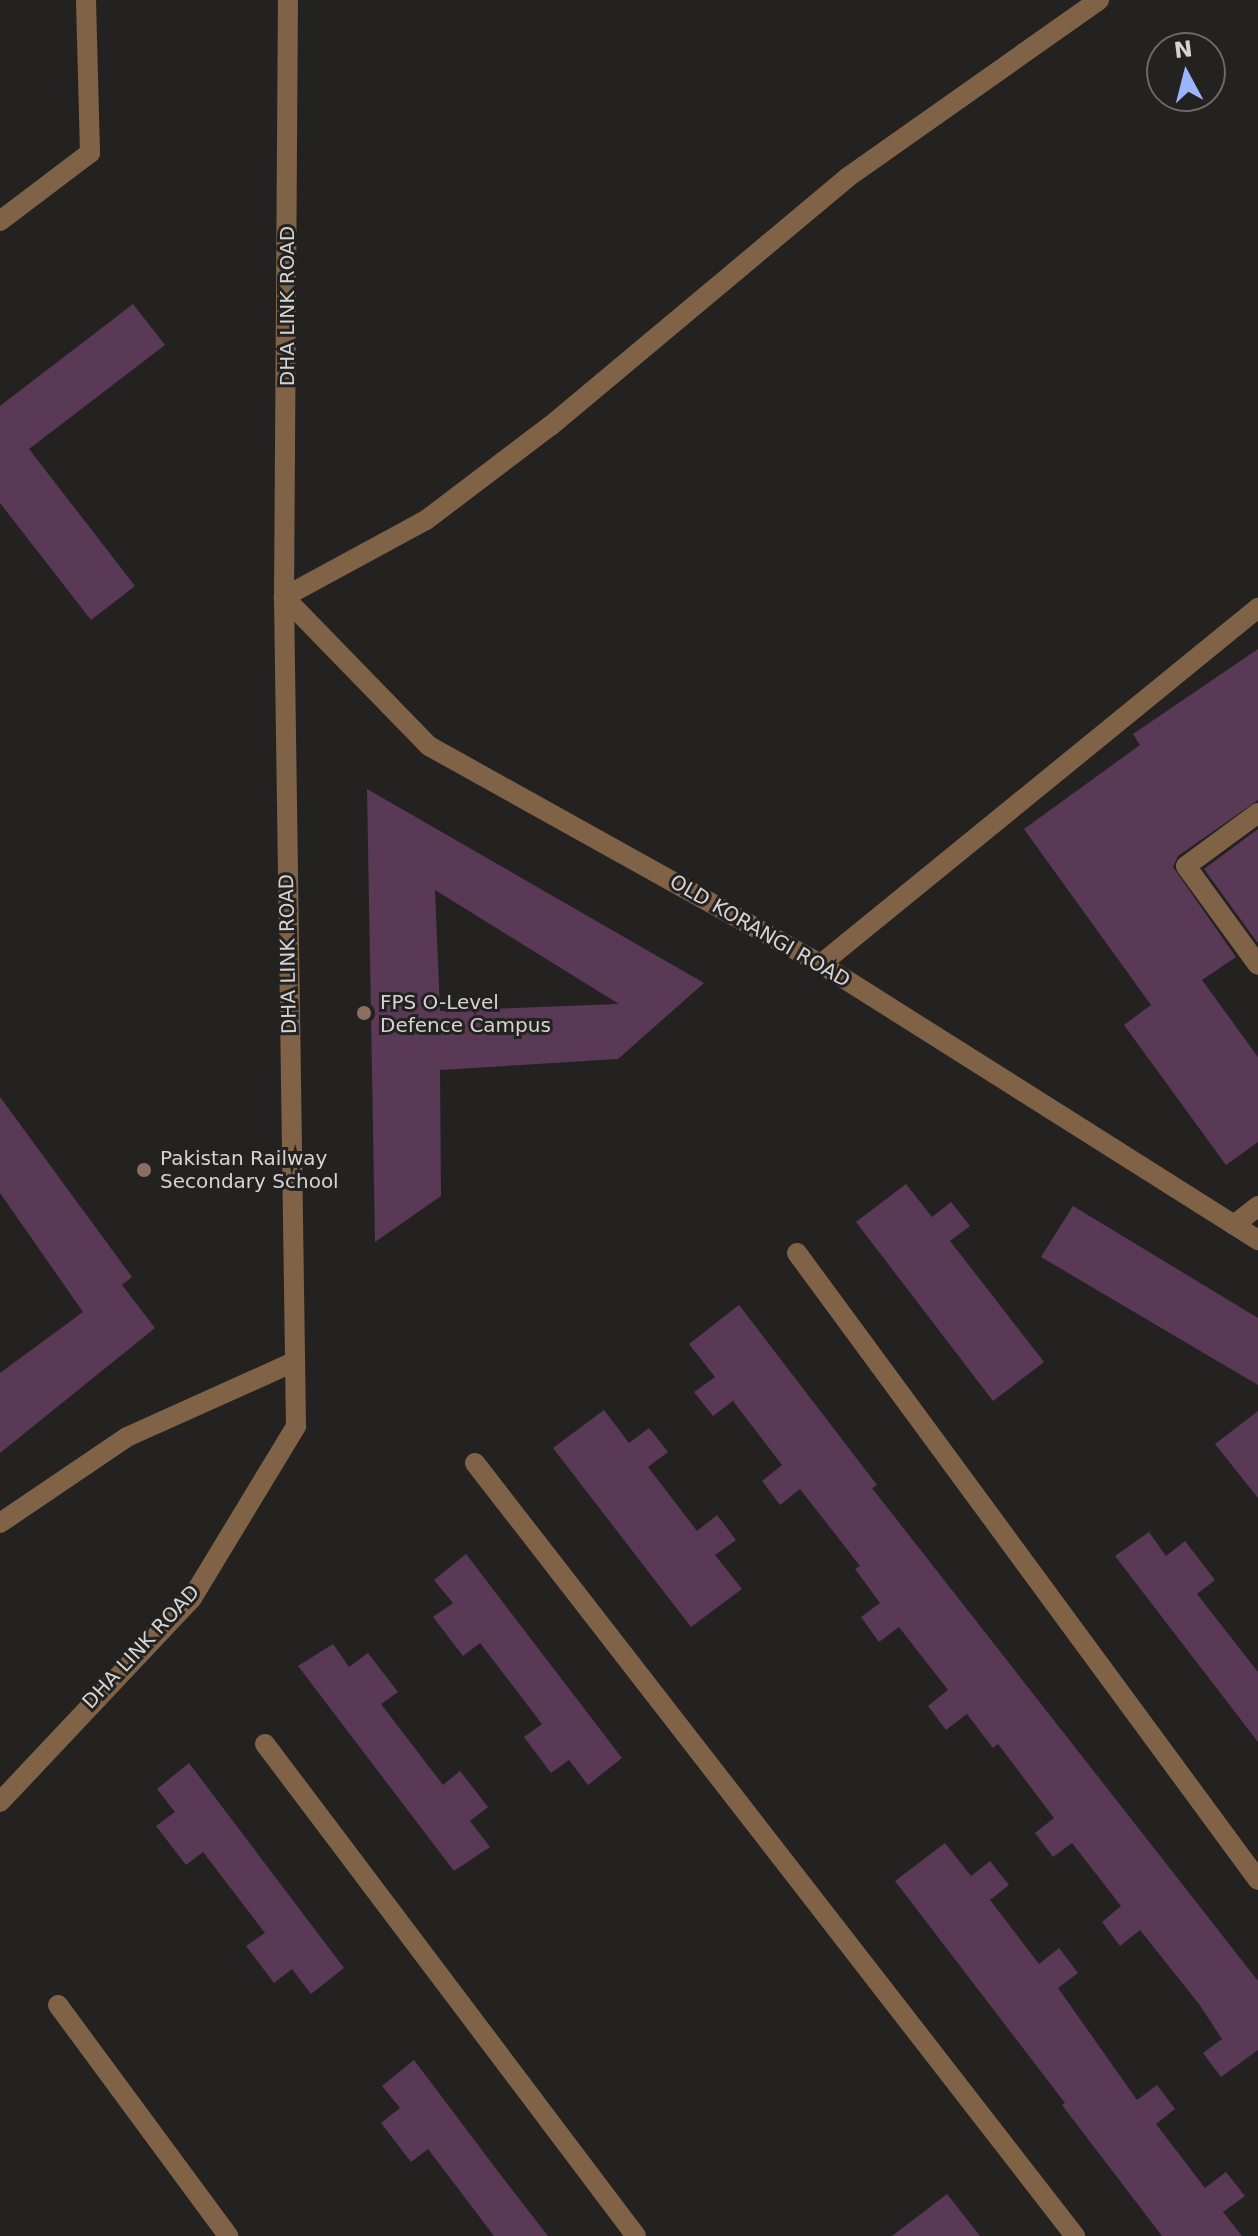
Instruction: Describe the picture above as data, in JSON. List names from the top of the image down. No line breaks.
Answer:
{"streets":{"street":["DHA LINK ROAD","OLD KORANGI ROAD"]},"crossings":[["DHA LINK ROAD","OLD KORANGI ROAD"]],"places":["FPS O-Level Defence Campus","Pakistan Railway Secondary School"],"north":"top"}
